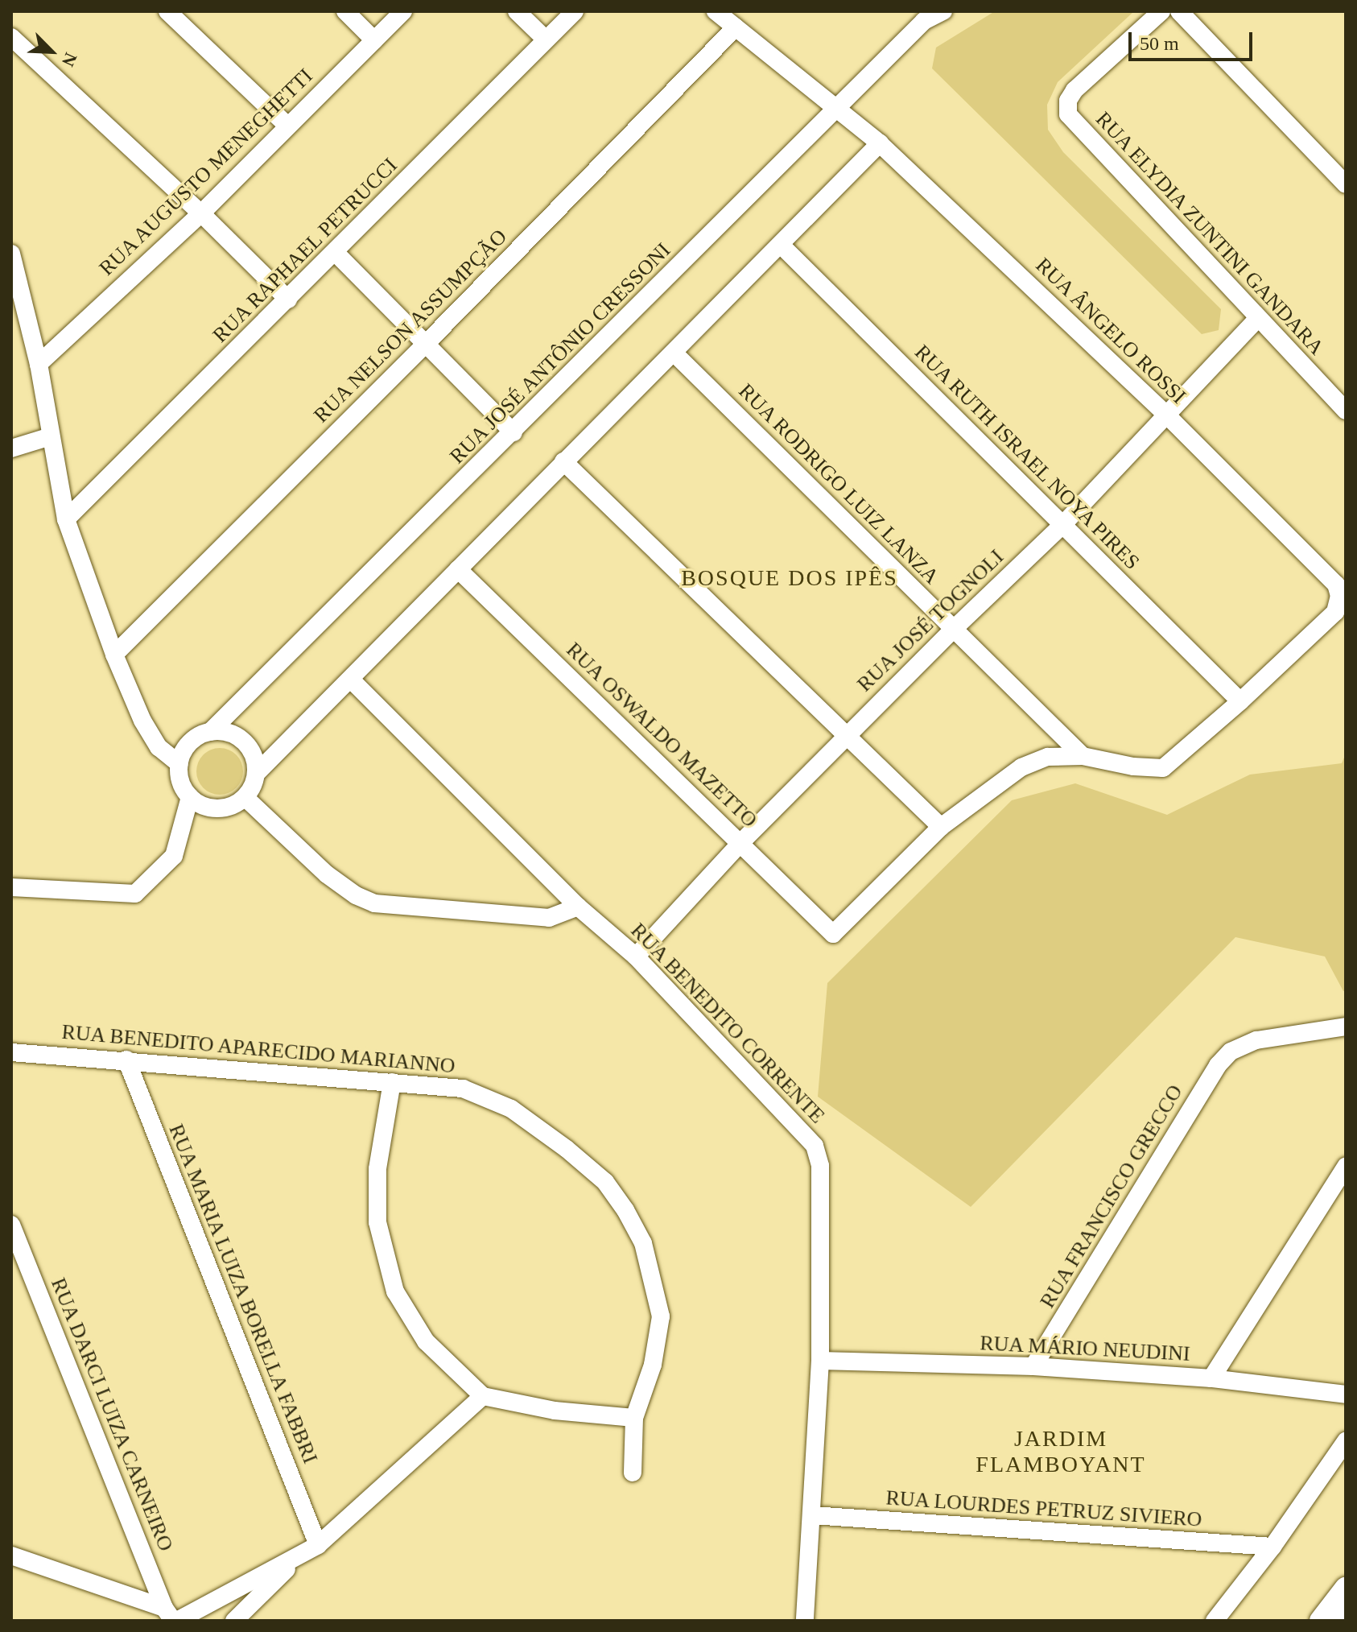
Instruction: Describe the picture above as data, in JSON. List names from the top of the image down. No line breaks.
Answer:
{"streets":{"street":["RUA AUGUSTO MENEGHETTI","RUA ELYDIA ZUNTINI GANDARA","RUA RAPHAEL PETRUCCI","RUA NELSON ASSUMPÇÃO","RUA ÂNGELO ROSSI","RUA JOSÉ ANTÔNIO CRESSONI","RUA RUTH ISRAEL NOYA PIRES","RUA RODRIGO LUIZ LANZA","RUA JOSÉ TOGNOLI","RUA OSWALDO MAZETTO","RUA BENEDITO CORRENTE","RUA BENEDITO APARECIDO MARIANNO","RUA FRANCISCO GRECCO","RUA MARIA LUIZA BORELLA FABBRI","RUA MÁRIO NEUDINI","RUA DARCI LUIZA CARNEIRO","RUA LOURDES PETRUZ SIVIERO"]},"crossings":[["RUA ELYDIA ZUNTINI GANDARA","RUA JOSÉ TOGNOLI"],["RUA NELSON ASSUMPÇÃO","RUA ÂNGELO ROSSI"],["RUA ÂNGELO ROSSI","RUA JOSÉ ANTÔNIO CRESSONI"],["RUA ÂNGELO ROSSI","RUA RUTH ISRAEL NOYA PIRES"],["RUA ÂNGELO ROSSI","RUA JOSÉ TOGNOLI"],["RUA RUTH ISRAEL NOYA PIRES","RUA JOSÉ TOGNOLI"],["RUA RODRIGO LUIZ LANZA","RUA JOSÉ TOGNOLI"],["RUA JOSÉ TOGNOLI","RUA OSWALDO MAZETTO"],["RUA JOSÉ TOGNOLI","RUA BENEDITO CORRENTE"],["RUA BENEDITO CORRENTE","RUA MÁRIO NEUDINI"],["RUA BENEDITO CORRENTE","RUA LOURDES PETRUZ SIVIERO"],["RUA BENEDITO APARECIDO MARIANNO","RUA MARIA LUIZA BORELLA FABBRI"],["RUA FRANCISCO GRECCO","RUA MÁRIO NEUDINI"]],"districts":["BOSQUE DOS IPÊS","JARDIM FLAMBOYANT"],"scale_bar":"50 m","north":"bottom right"}
